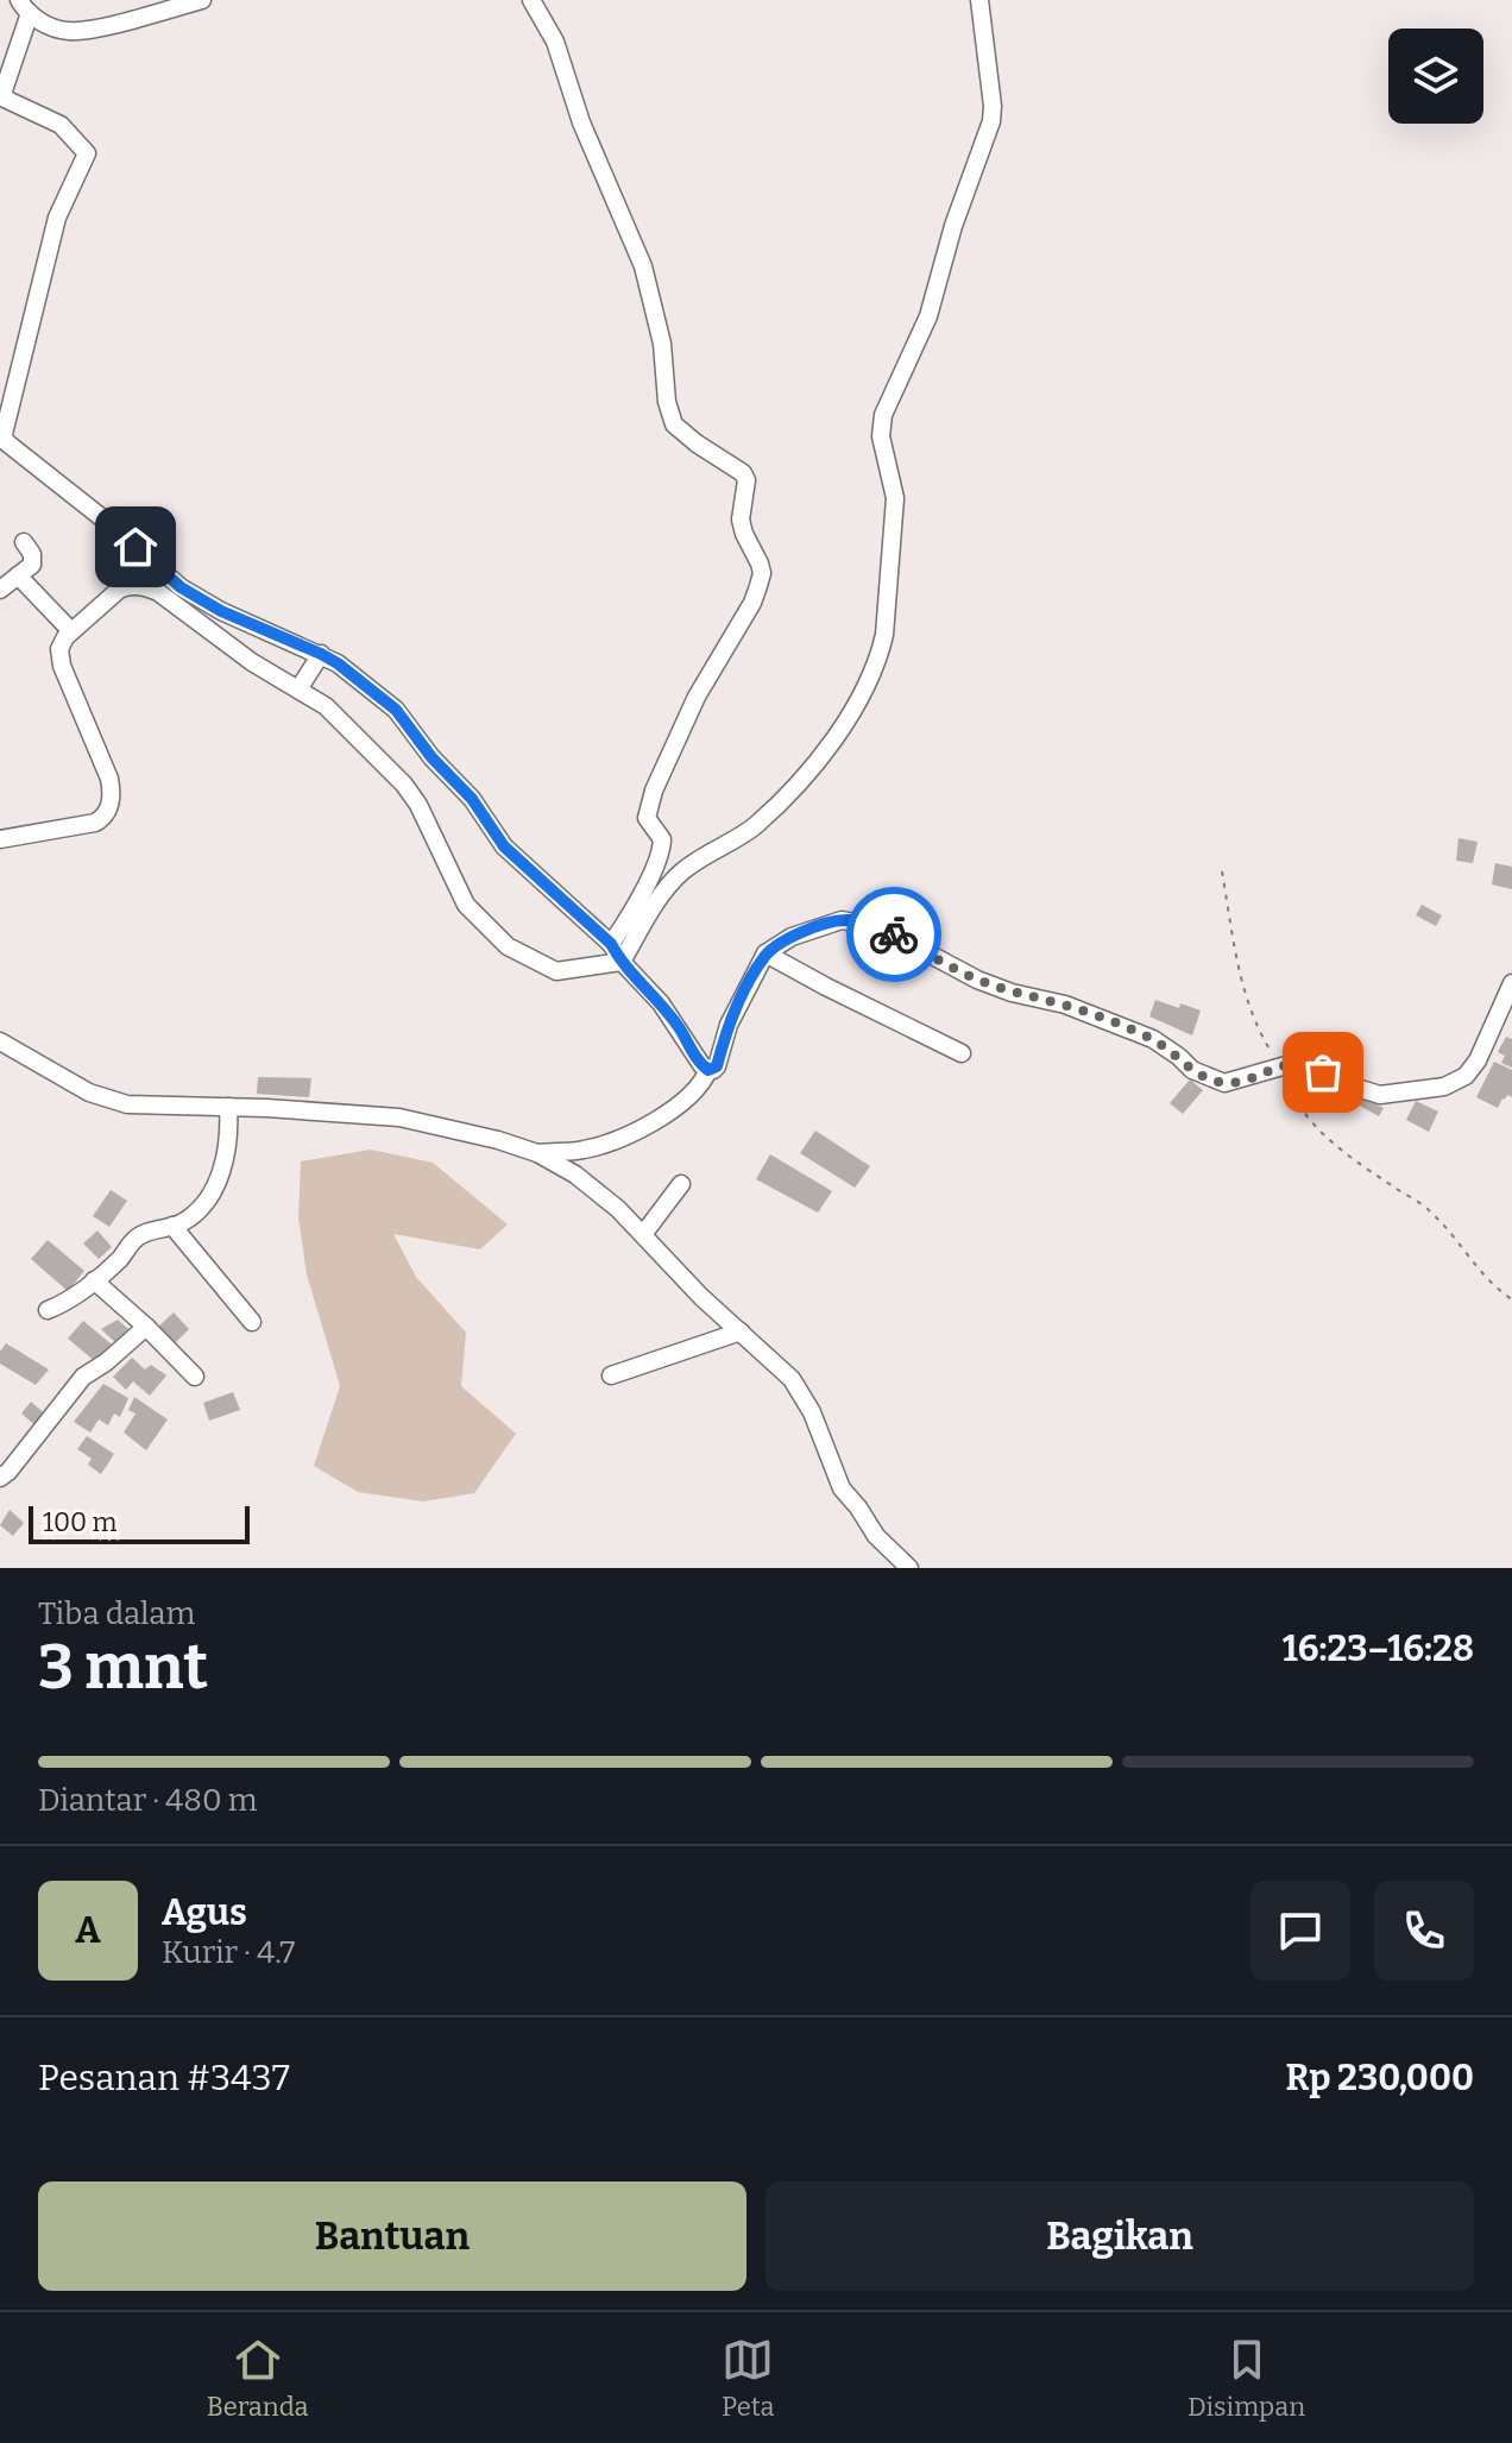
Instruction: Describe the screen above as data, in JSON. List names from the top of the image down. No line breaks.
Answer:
{"scale_bar":"100 m","page":{"scale":"100 m","heading":["3 mnt","Tiba dalam","16:23–16:28"],"panel":["Agus","Kurir · 4.7","Pesanan #3437","Rp 230,000"],"bar":"Diantar · 480 m","round":"A","buttons":["Bantuan","Bagikan"],"tabs":["Beranda","Peta","Disimpan"]}}
